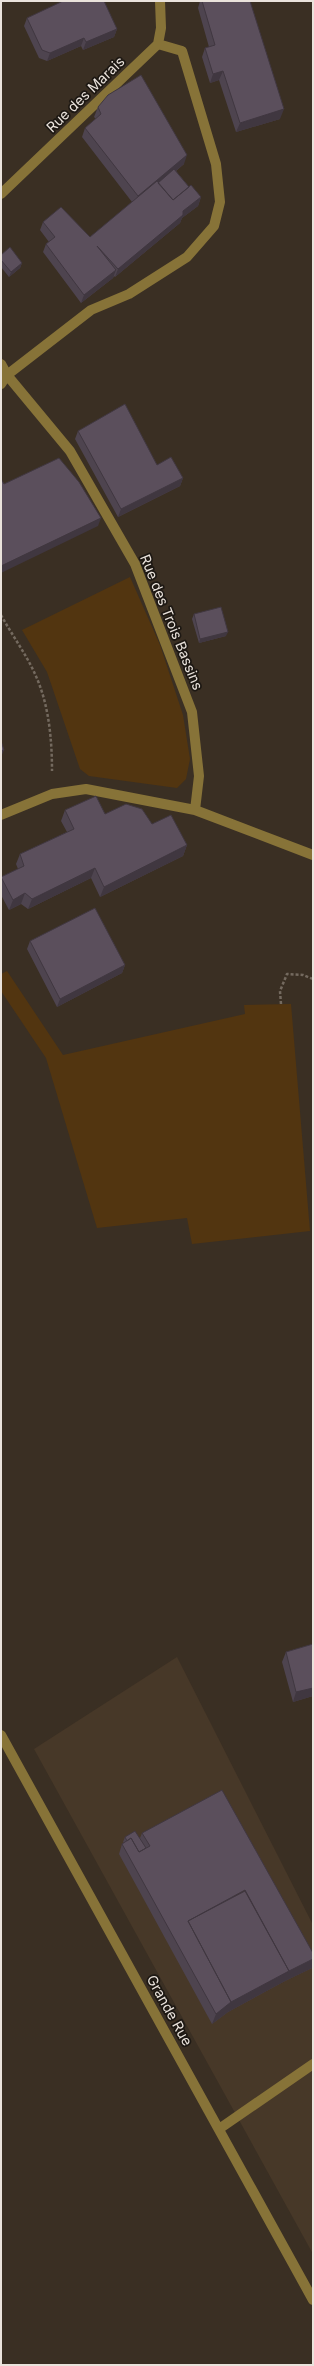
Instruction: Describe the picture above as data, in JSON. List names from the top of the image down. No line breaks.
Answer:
{"streets":{"street":["Rue des Marais","Rue des Trois Bassins","Grande Rue"]}}
